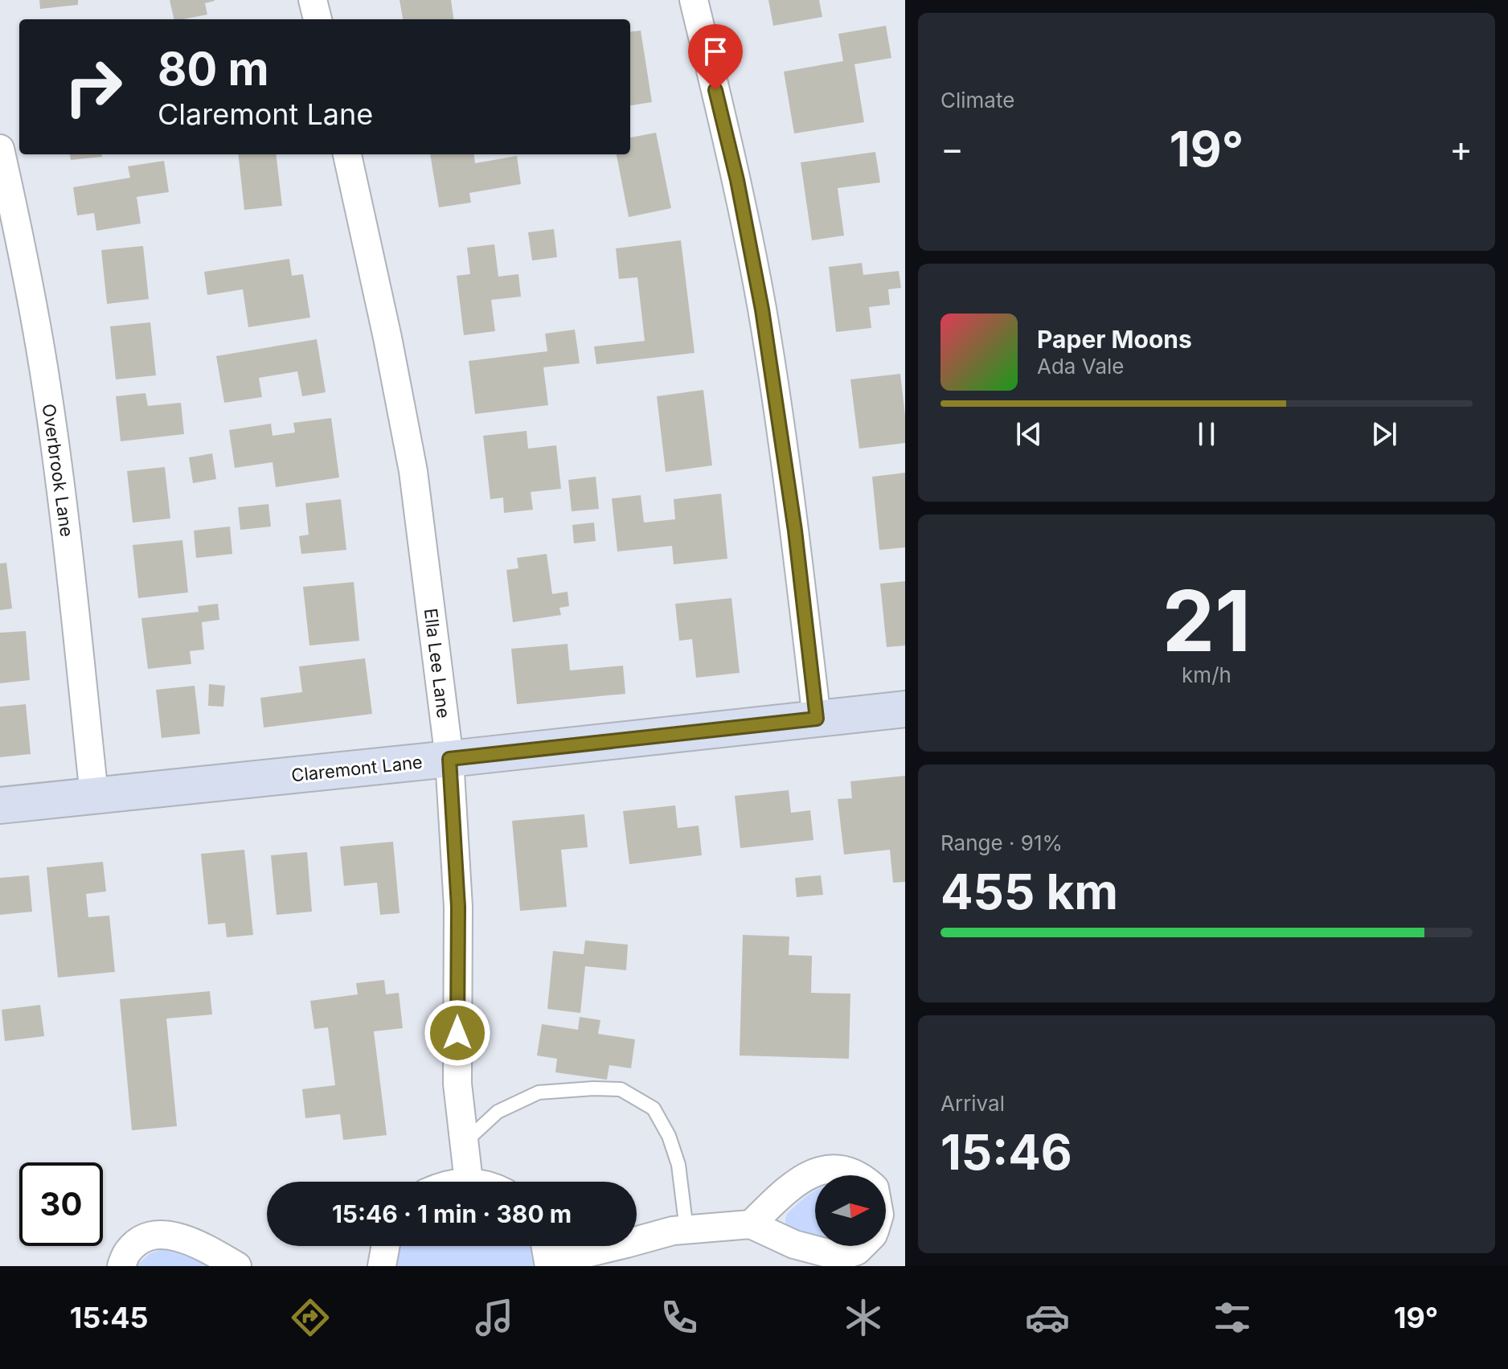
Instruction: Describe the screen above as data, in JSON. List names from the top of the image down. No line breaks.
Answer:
{"streets":{"street":["Overbrook Lane","Ella Lee Lane","Claremont Lane"]},"crossings":[["Overbrook Lane","Claremont Lane"],["Ella Lee Lane","Claremont Lane"]],"north":"right","page":{"tile":["Climate",["21","km/h"],["Range · 91%","455 km"],["Arrival","15:46"]],"turn":["80 m","Claremont Lane"],"heat":["−","19°","+"],"song":["Paper Moons","Ada Vale"],"limit":"30","trip":"15:46 · 1 min · 380 m","tabs":["15:45","19°"]}}
